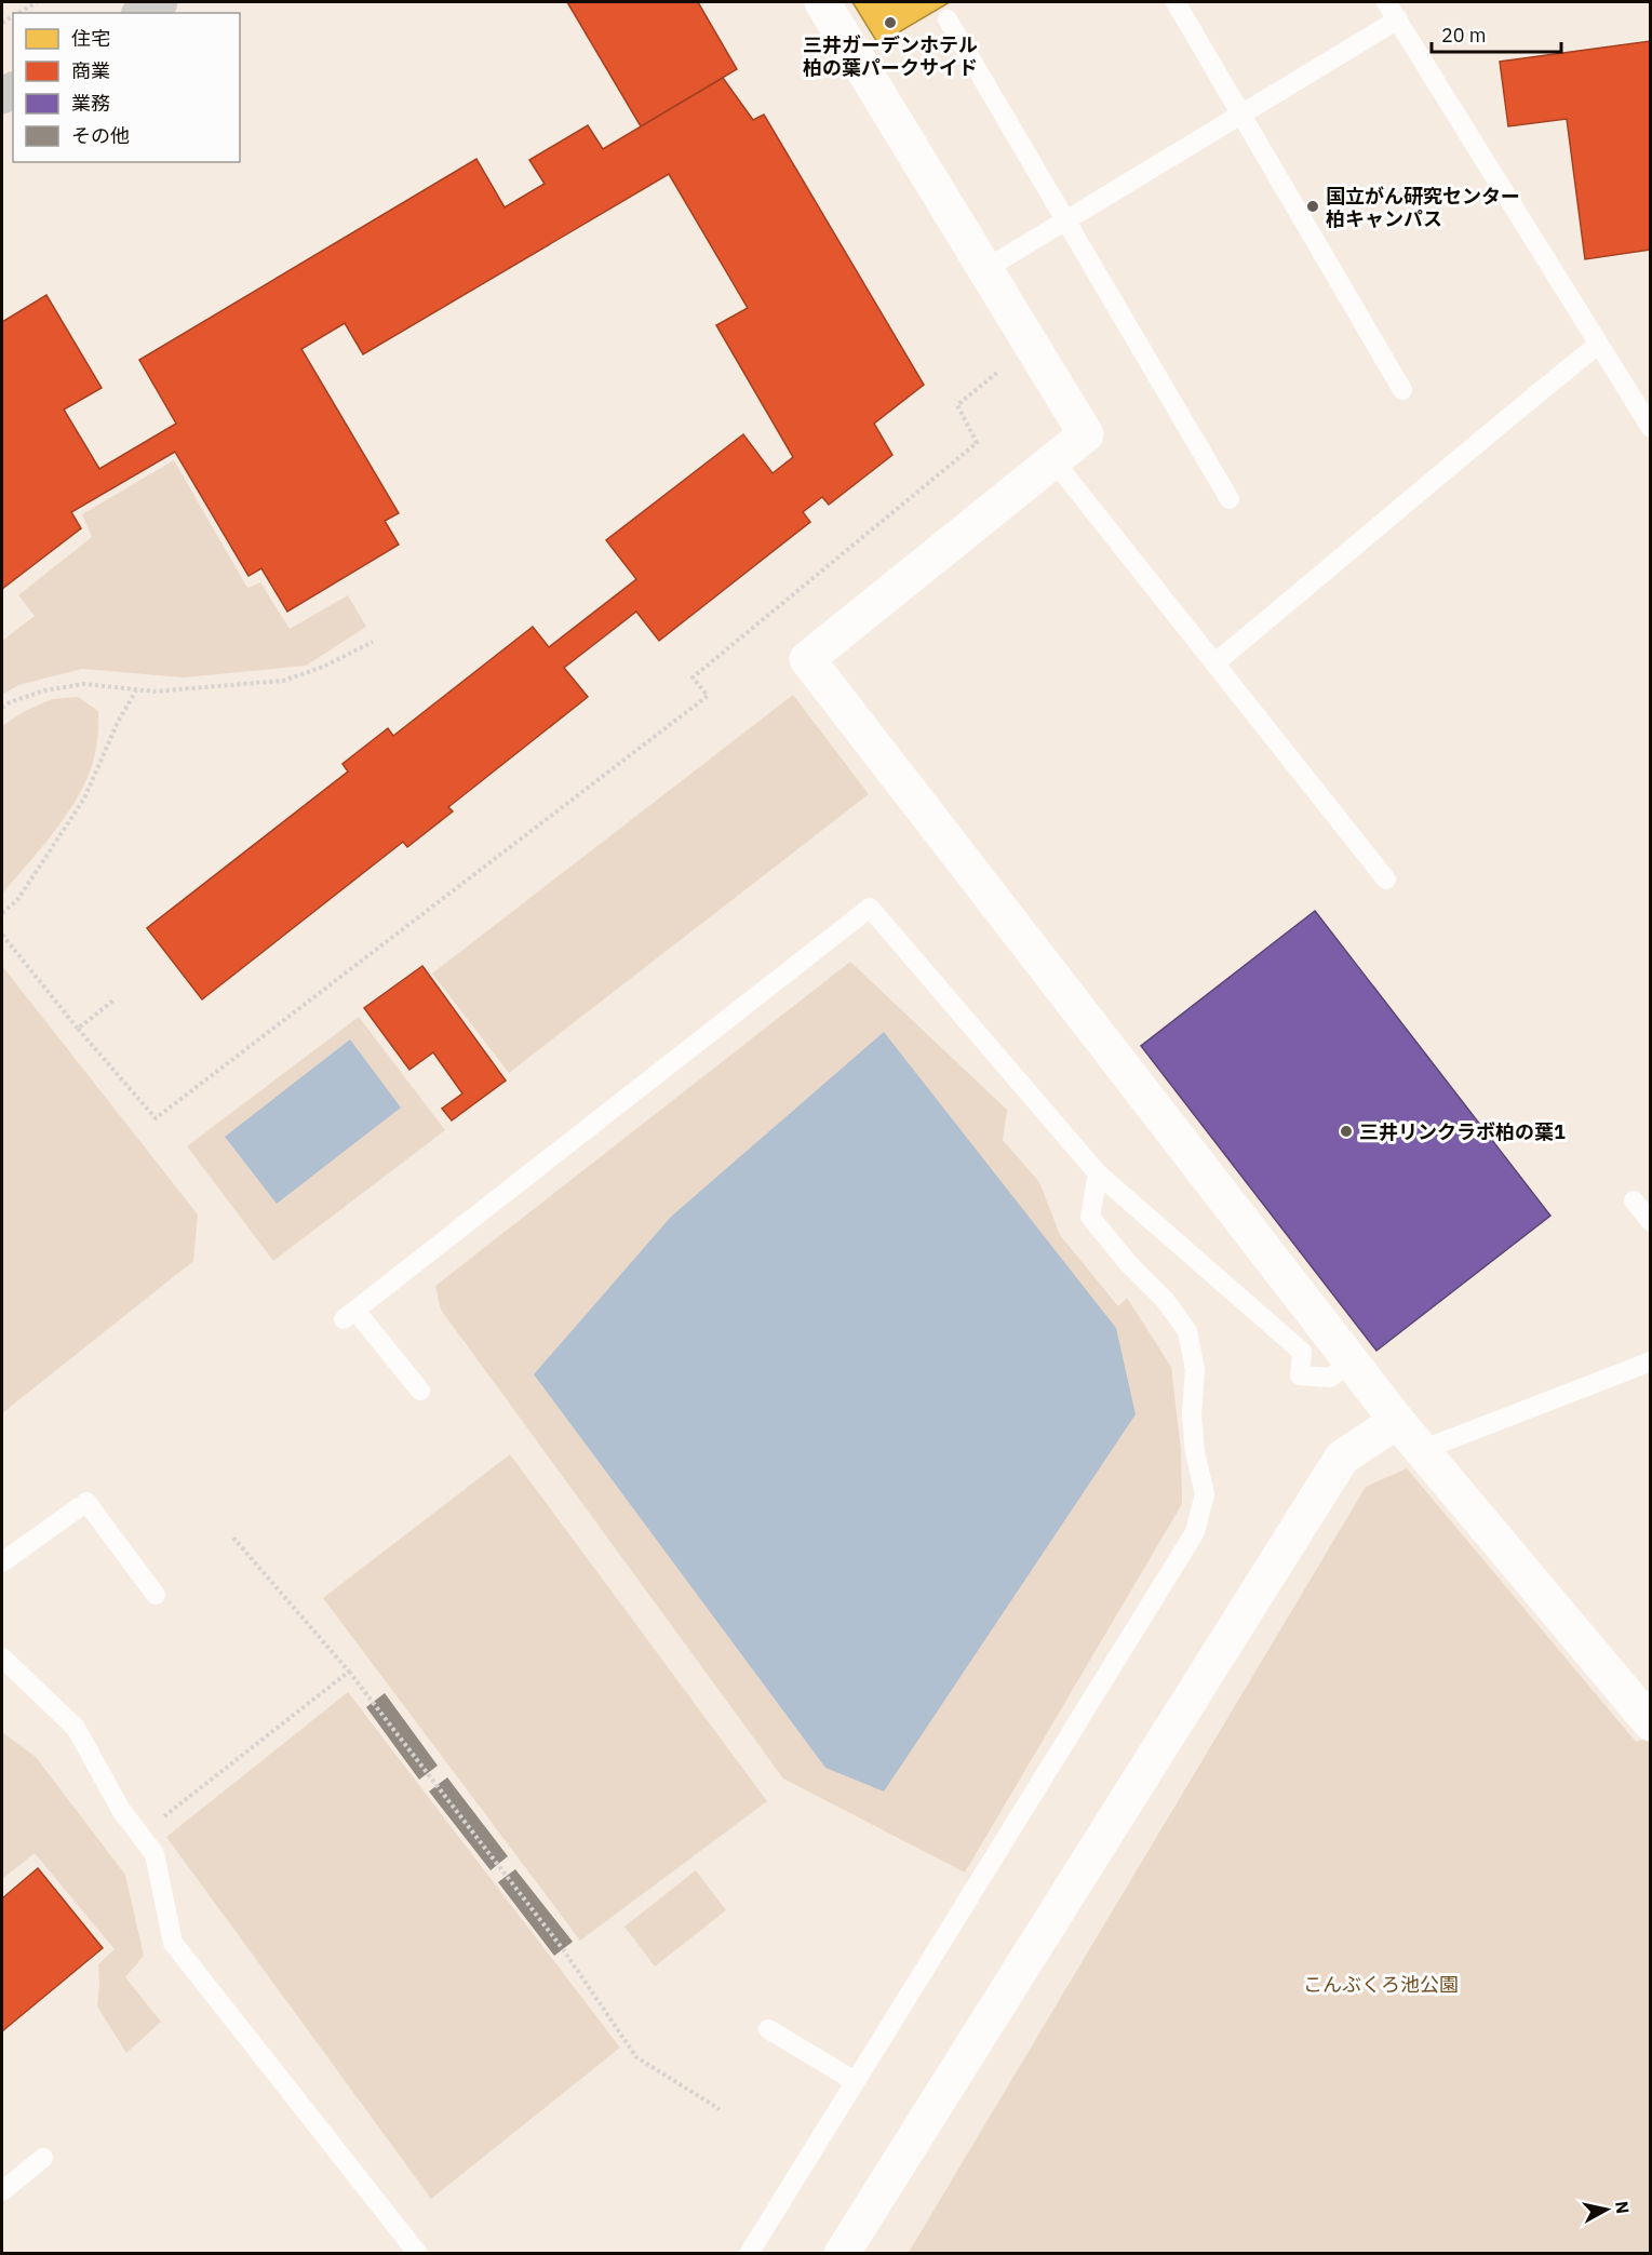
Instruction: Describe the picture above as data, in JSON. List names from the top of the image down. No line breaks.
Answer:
{"parks":["こんぶくろ池公園"],"places":["三井ガーデンホテル 柏の葉パークサイド","国立がん研究センター 柏キャンパス","三井リンクラボ柏の葉1"],"legend":["住宅","商業","業務","その他"],"scale_bar":"20 m","north":"right"}
